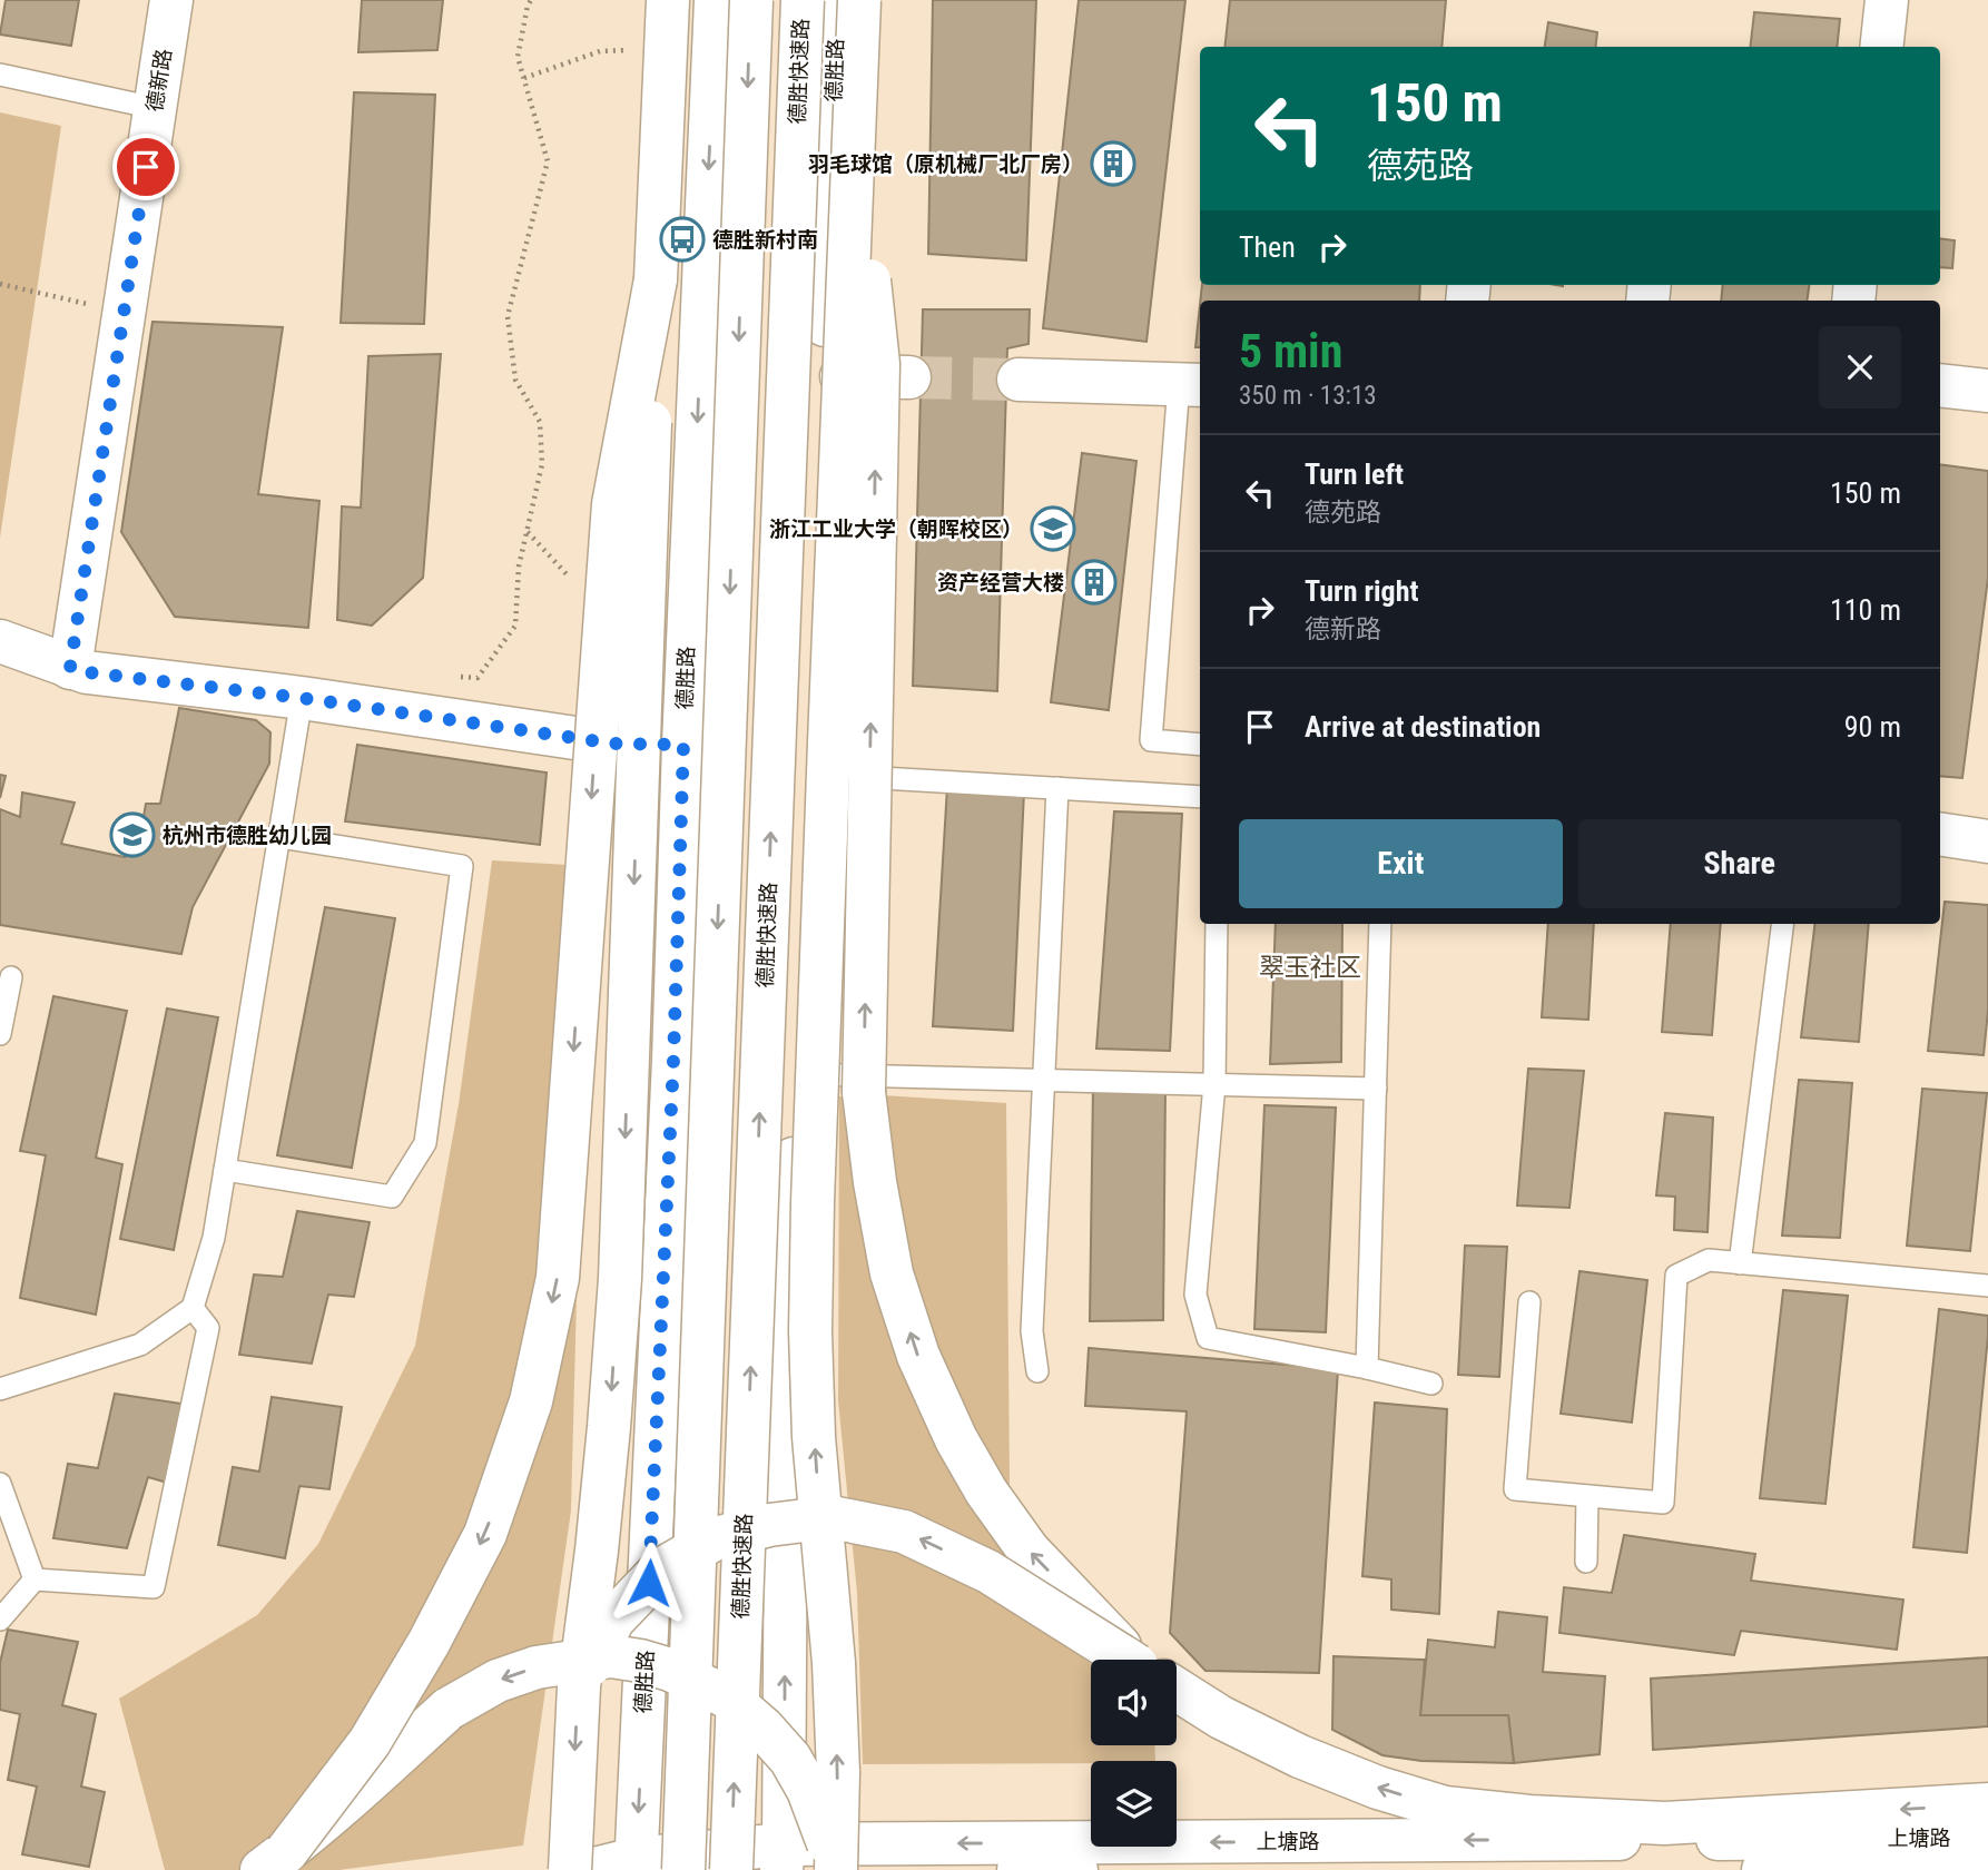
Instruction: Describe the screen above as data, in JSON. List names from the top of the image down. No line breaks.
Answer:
{"streets":{"main road":["德胜路","德胜快速路","德新路","上塘路"]},"crossings":[["德胜路","上塘路"]],"districts":["翠玉社区"],"places":{"building":["羽毛球馆（原机械厂北厂房）","资产经营大楼"],"bus stop":["德胜新村南"],"school or university":["浙江工业大学（朝晖校区）","杭州市德胜幼儿园"]},"page":{"turn":["150 m","德苑路"],"then":"Then","heading":["5 min","350 m · 13:13"],"list":[{"name":"Turn left","note":"德苑路","value":"150 m"},{"name":"Turn right","note":"德新路","value":"110 m"},{"name":"Arrive at destination","value":"90 m"}],"buttons":["Exit","Share"]}}
